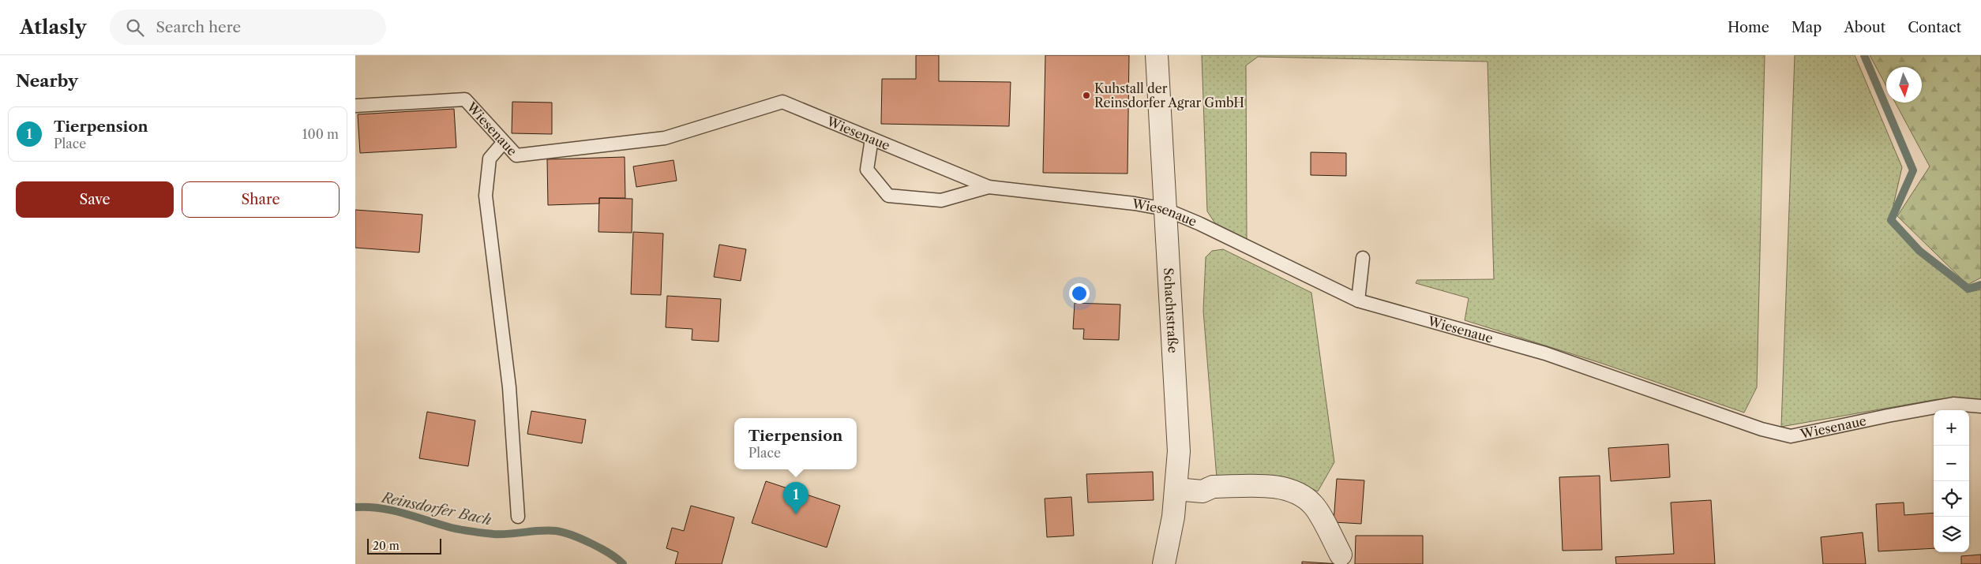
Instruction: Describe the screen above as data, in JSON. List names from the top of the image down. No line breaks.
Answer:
{"streets":{"street":["Schachtstraße"],"lane":["Wiesenaue"]},"crossings":[["Wiesenaue","Schachtstraße"]],"water":["Reinsdorfer Bach"],"places":["Kuhstall der Reinsdorfer Agrar GmbH"],"scale_bar":"20 m","north":"bottom","page":{"header":"Atlasly","search":"Search here","nav":["Home","Map","About","Contact"],"heading":"Nearby","list":[{"mark":"1","name":"Tierpension","note":"Place","value":"100 m"}],"buttons":["Save","Share"],"map_buttons":["+","−"],"popup":["Tierpension","Place"],"pins":"1","scale":"20 m"}}
